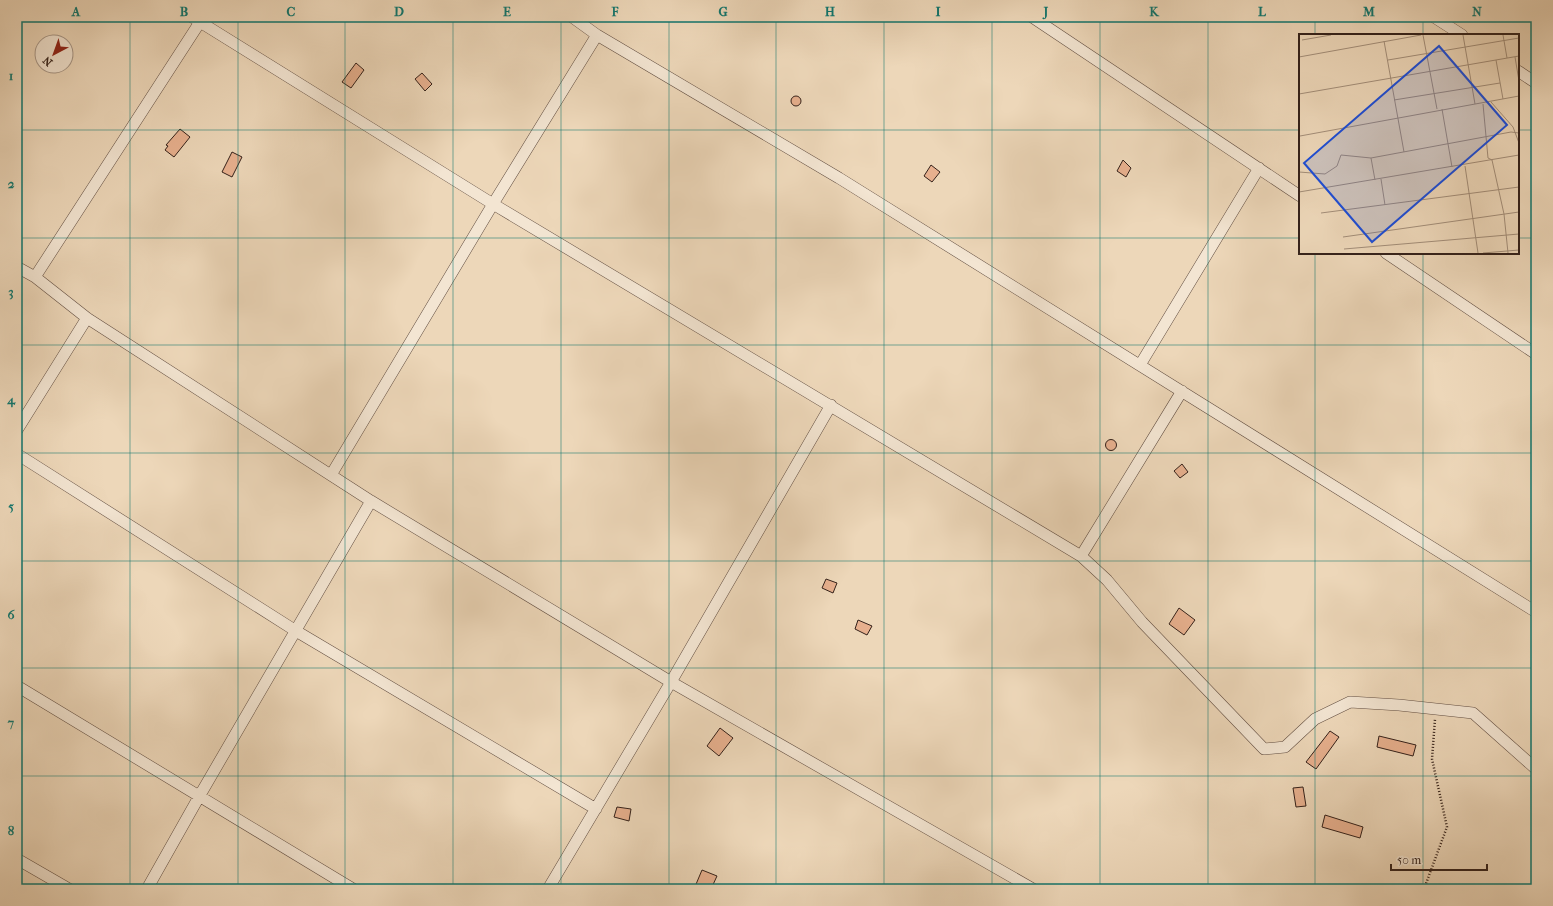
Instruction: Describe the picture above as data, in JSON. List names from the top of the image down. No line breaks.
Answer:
{"scale_bar":"50 m","north":"bottom left","grid":{"columns":["A","B","C","D","E","F","G","H","I","J","K","L","M","N"],"rows":["1","2","3","4","5","6","7","8"]}}
